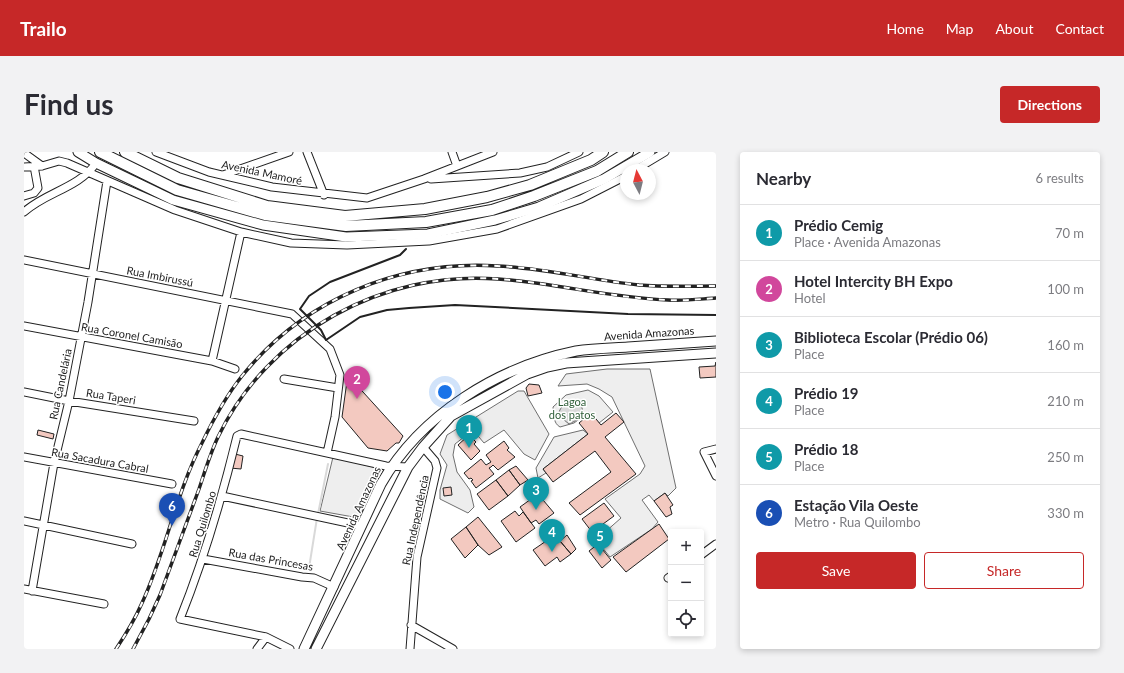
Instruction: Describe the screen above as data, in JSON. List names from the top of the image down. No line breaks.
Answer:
{"streets":{"main road":["Avenida Amazonas"],"street":["Avenida Mamoré","Rua Imbirussú","Rua Coronel Camisão","Rua Candelária","Rua Taperi","Rua Sacadura Cabral","Rua Independência","Rua Quilombo","Rua das Princesas"]},"crossings":[["Rua Imbirussú","Rua Candelária"],["Avenida Amazonas","Rua das Princesas"],["Rua Coronel Camisão","Rua Candelária"],["Rua Candelária","Rua Taperi"],["Rua Candelária","Rua Sacadura Cabral"],["Rua Quilombo","Rua das Princesas"]],"parks":["Lagoa dos patos"],"north":"top","page":{"header":"Trailo","nav":["Home","Map","About","Contact"],"buttons":["Directions",["Save","Share"]],"title":"Find us","heading":["Nearby","6 results"],"list":[{"mark":"1","name":"Prédio Cemig","note":"Place · Avenida Amazonas","value":"70 m"},{"mark":"2","name":"Hotel Intercity BH Expo","note":"Hotel","value":"100 m"},{"mark":"3","name":"Biblioteca Escolar (Prédio 06)","note":"Place","value":"160 m"},{"mark":"4","name":"Prédio 19","note":"Place","value":"210 m"},{"mark":"5","name":"Prédio 18","note":"Place","value":"250 m"},{"mark":"6","name":"Estação Vila Oeste","note":"Metro · Rua Quilombo","value":"330 m"}],"pins":["2","1","3","6","4","5"],"map_buttons":["+","−"]}}
